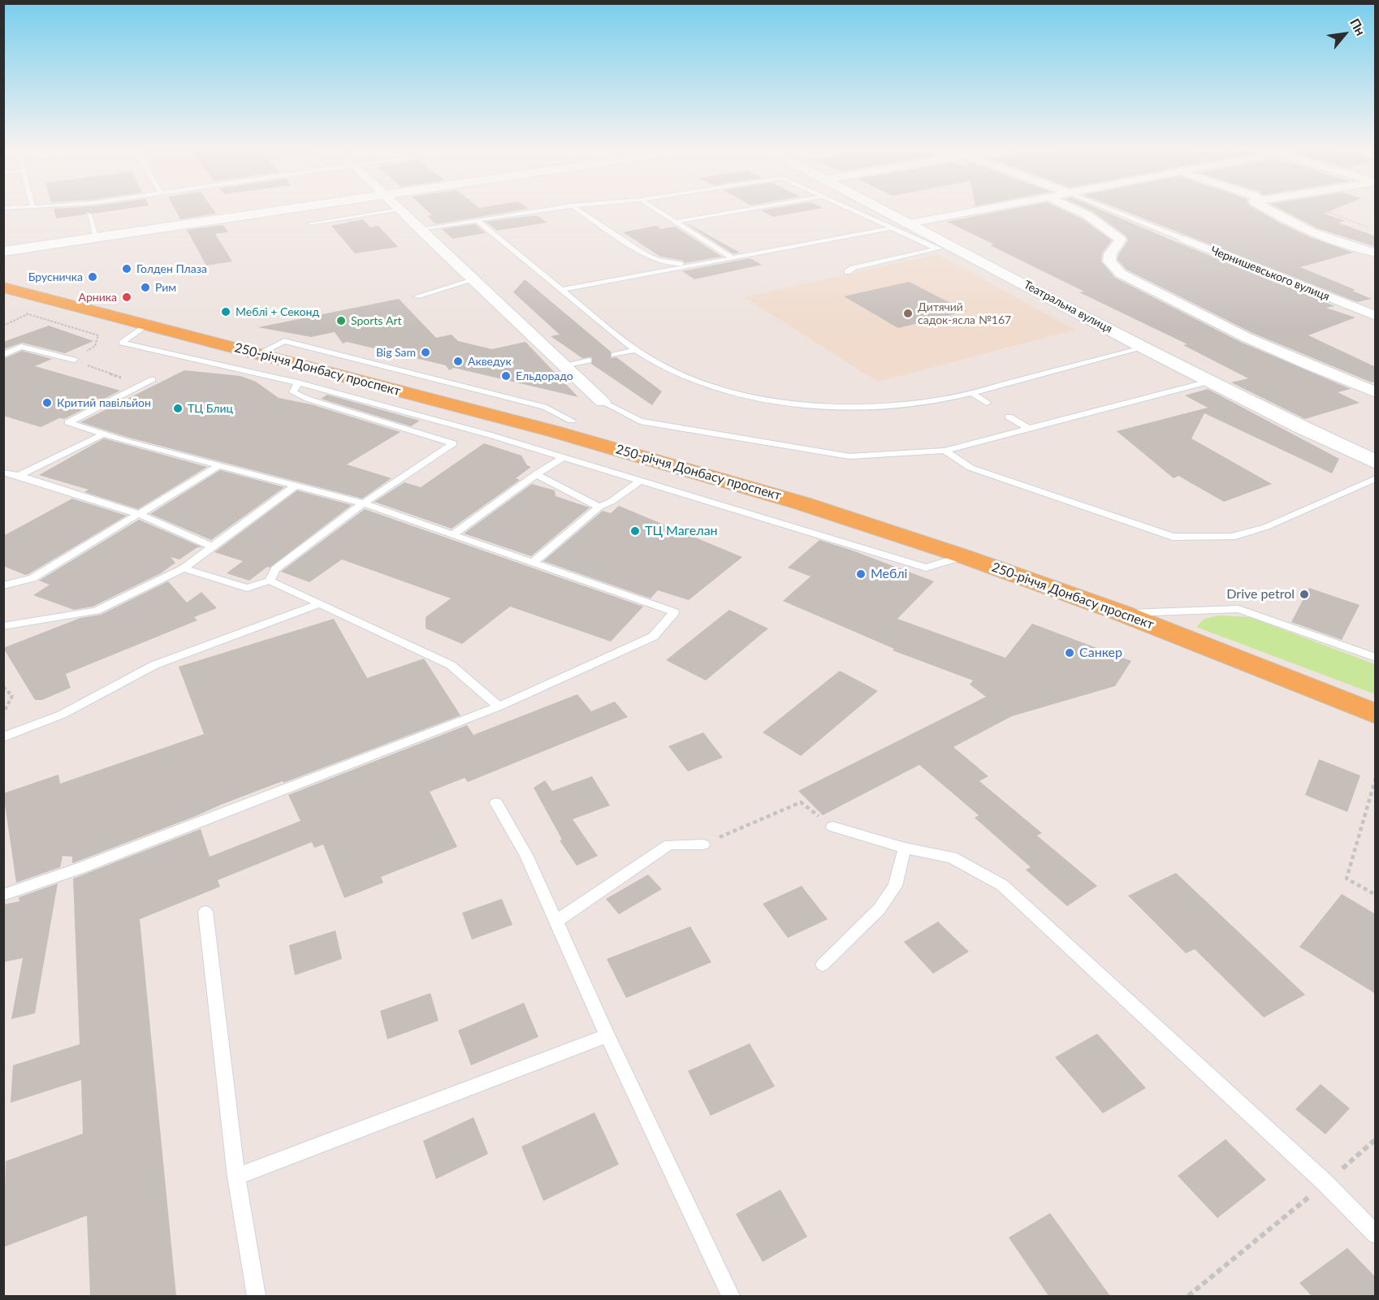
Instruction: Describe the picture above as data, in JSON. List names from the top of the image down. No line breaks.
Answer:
{"streets":{"main road":["250-річчя Донбасу проспект"],"street":["Чернишевського вулиця","Театральна вулиця"]},"places":["Голден Плаза","Брусничка","Рим","Арника","Меблі + Секонд","Дитячий садок-ясла №167","Sports Art","Big Sam","Акведук","Ельдорадо","Критий павільйон","ТЦ Блиц","ТЦ Магелан","Меблі","Drive petrol","Санкер"],"north":"top right"}
